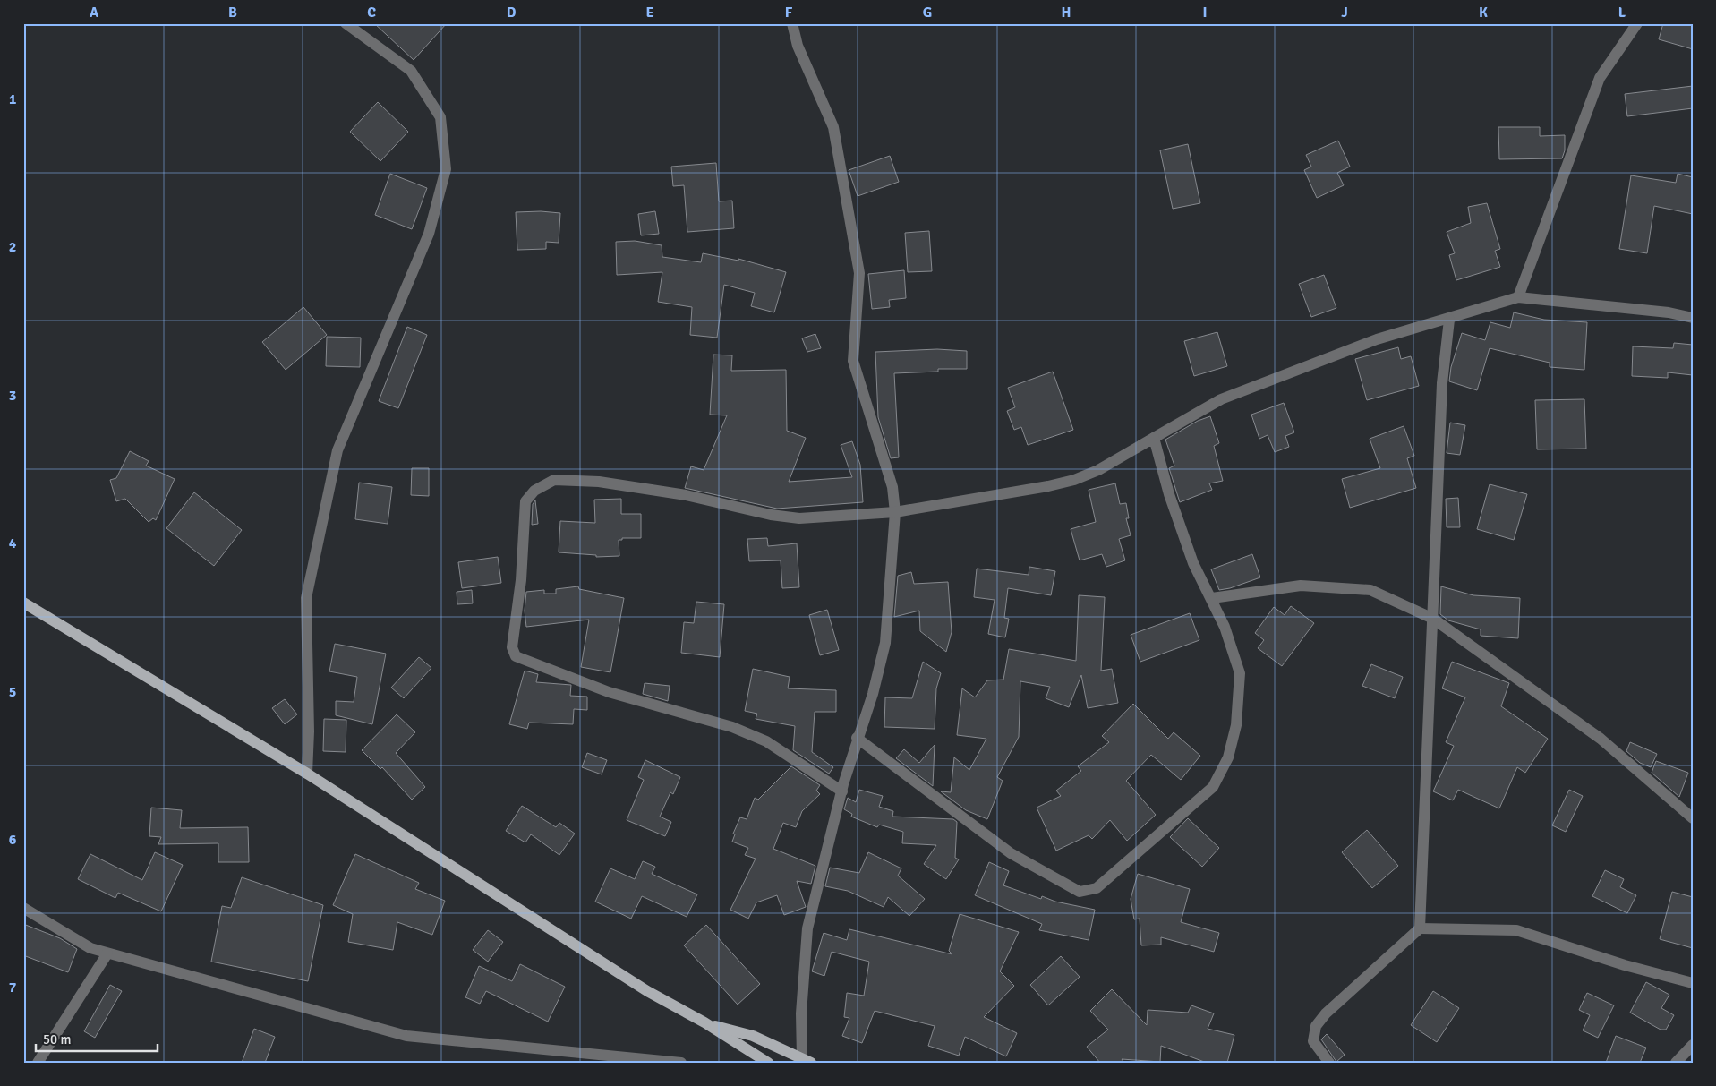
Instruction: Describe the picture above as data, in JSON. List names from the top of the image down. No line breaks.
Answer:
{"scale_bar":"50 m","grid":{"columns":["A","B","C","D","E","F","G","H","I","J","K","L"],"rows":["1","2","3","4","5","6","7"]}}
